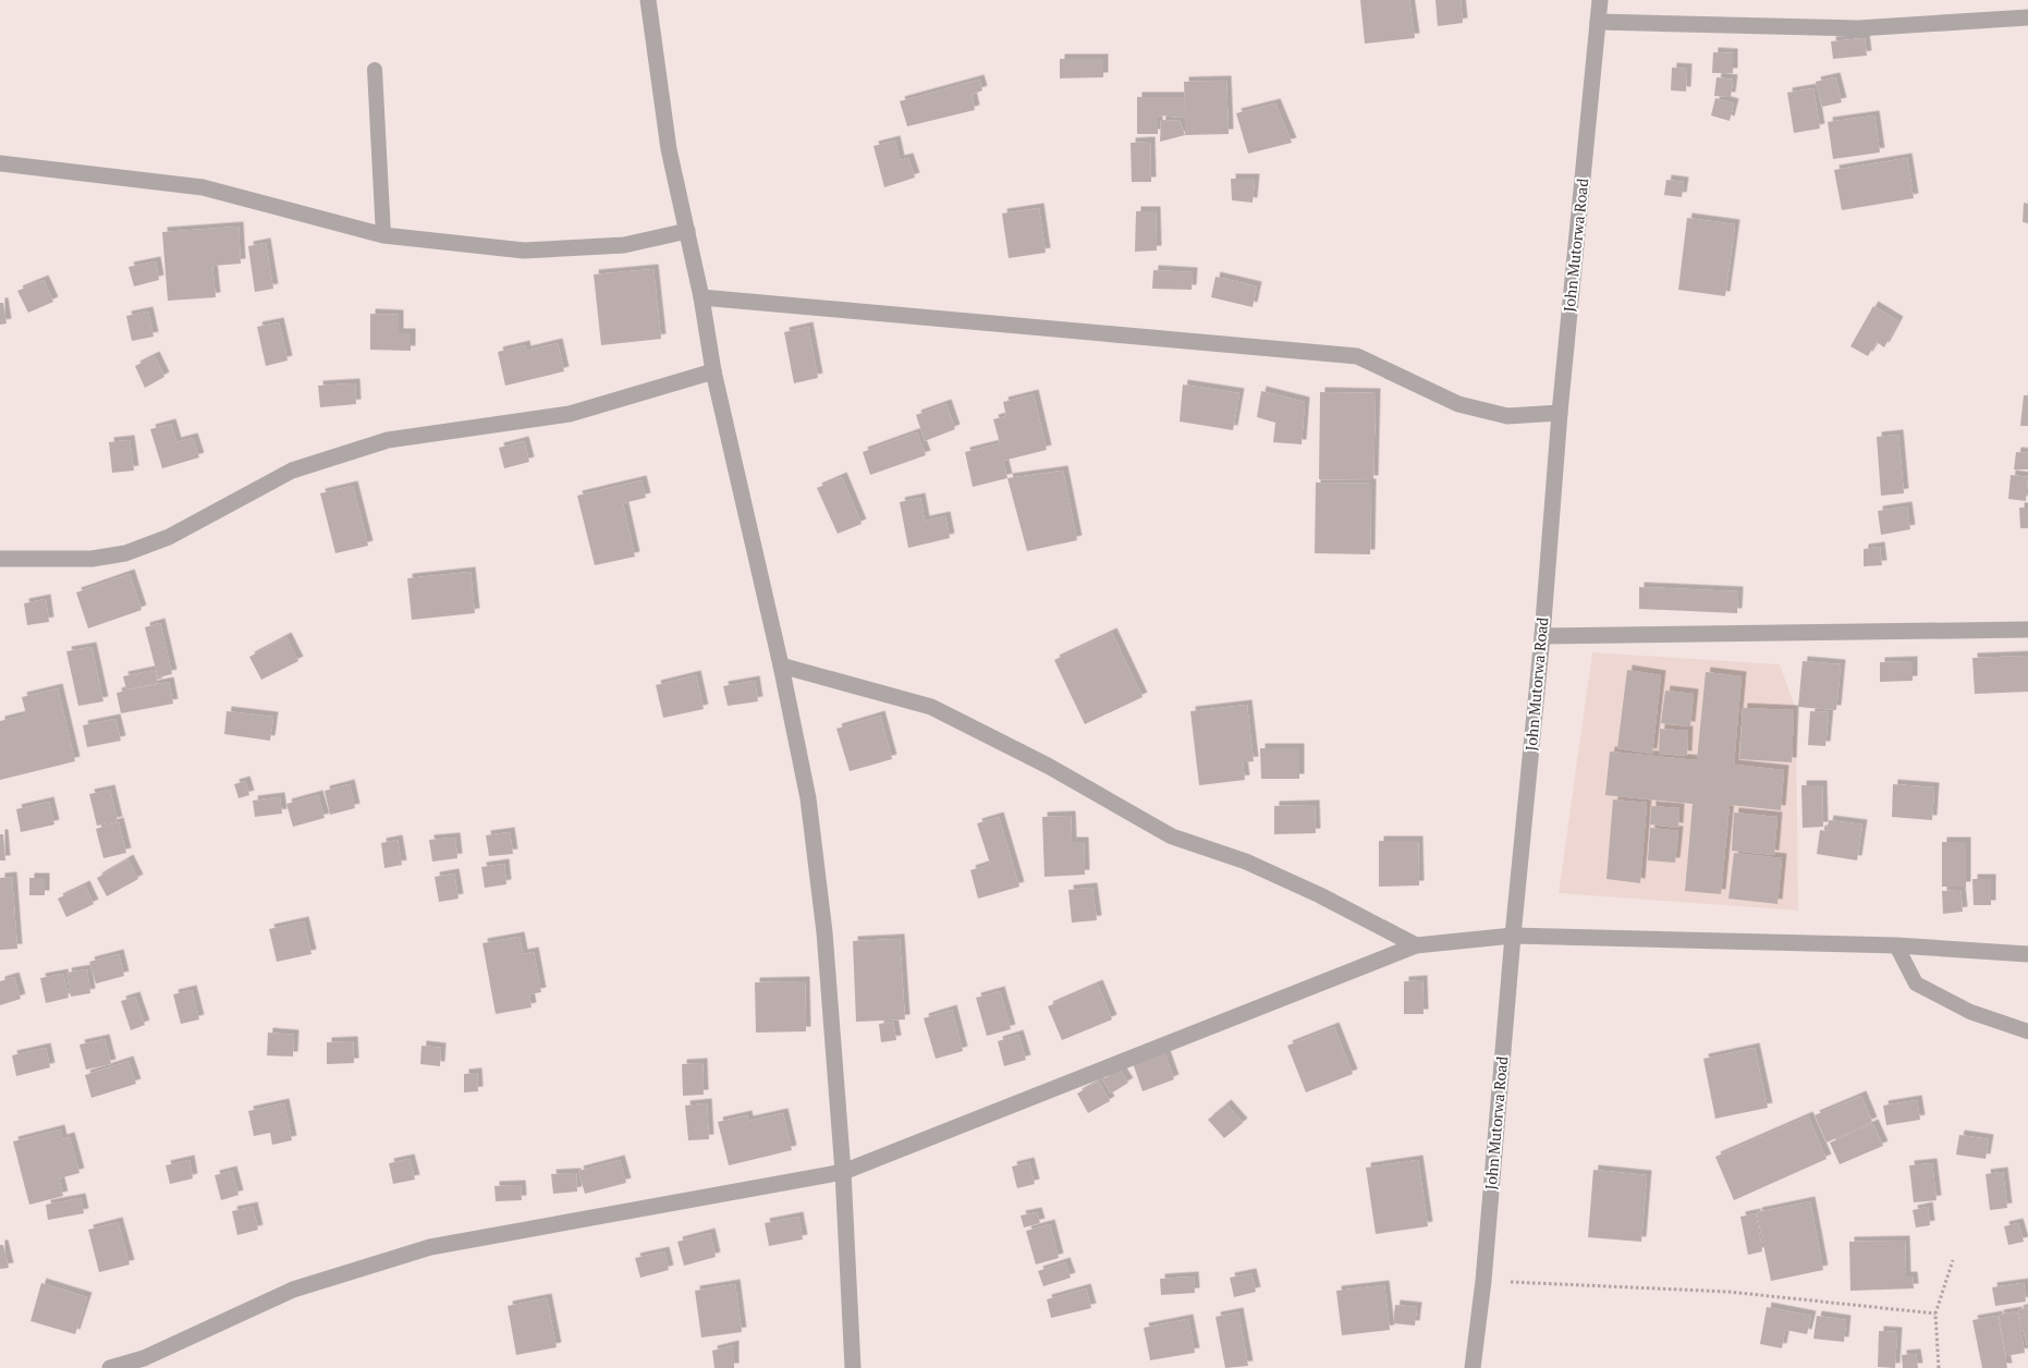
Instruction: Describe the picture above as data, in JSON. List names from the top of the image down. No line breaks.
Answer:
{"streets":{"street":["John Mutorwa Road"]}}
